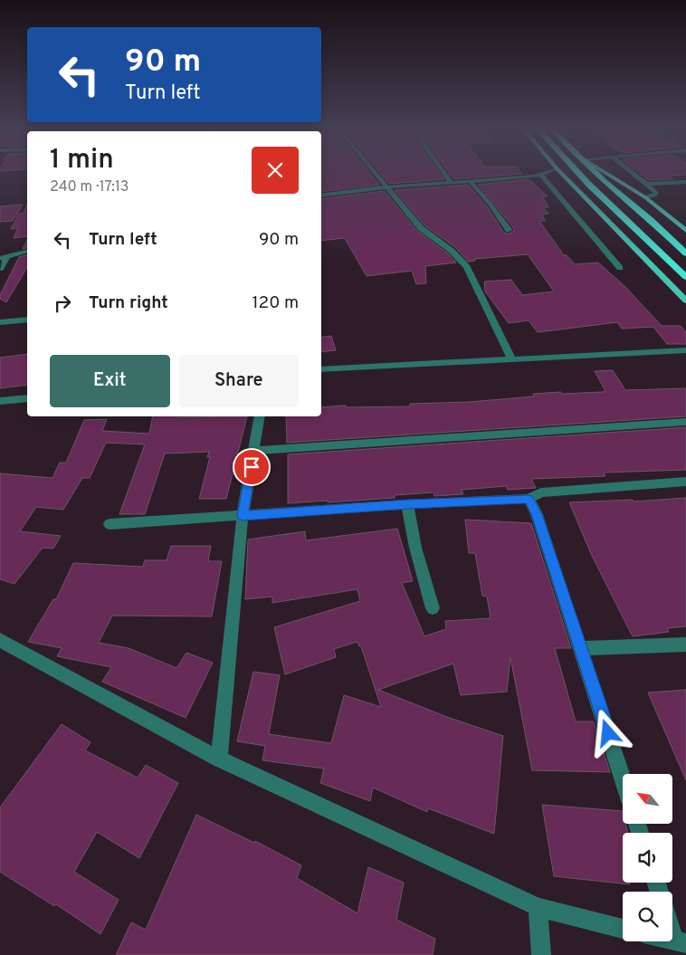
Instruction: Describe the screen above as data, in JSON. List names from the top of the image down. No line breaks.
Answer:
{"north":"top left","page":{"turn":["90 m","Turn left"],"heading":["1 min","240 m · 17:13"],"list":[{"name":"Turn left","value":"90 m"},{"name":"Turn right","value":"120 m"}],"buttons":["Exit","Share"]}}
